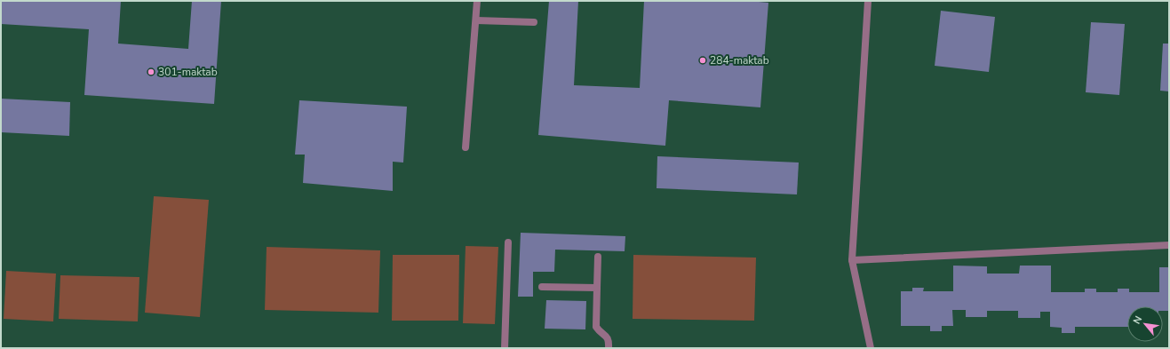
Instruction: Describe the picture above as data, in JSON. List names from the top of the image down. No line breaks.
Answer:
{"places":["284-maktab","301-maktab"],"north":"top left"}
